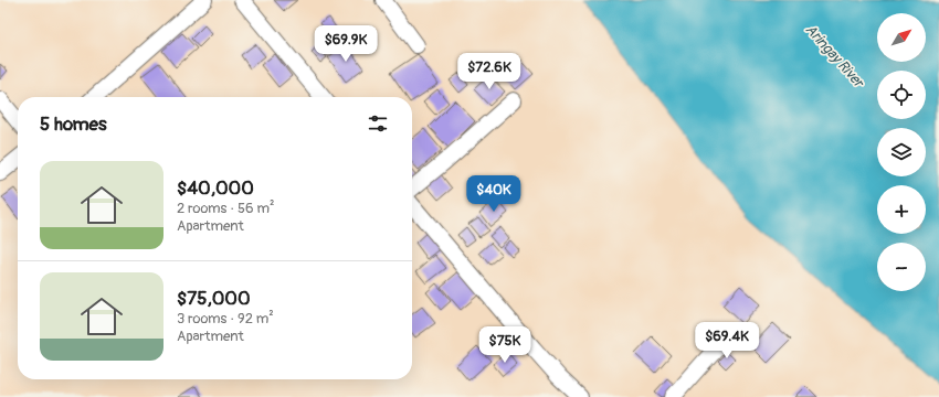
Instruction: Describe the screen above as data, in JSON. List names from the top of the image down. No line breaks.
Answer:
{"water":["Aringay River"],"north":"top right","page":{"map_buttons":["+","−"],"price":["$69.9K","$72.6K","$40K","$69.4K","$75K"],"heading":"5 homes","list":[{"name":"$40,000","note":"2 rooms · 56 m² · Apartment"},{"name":"$75,000","note":"3 rooms · 92 m² · Apartment"}]}}
